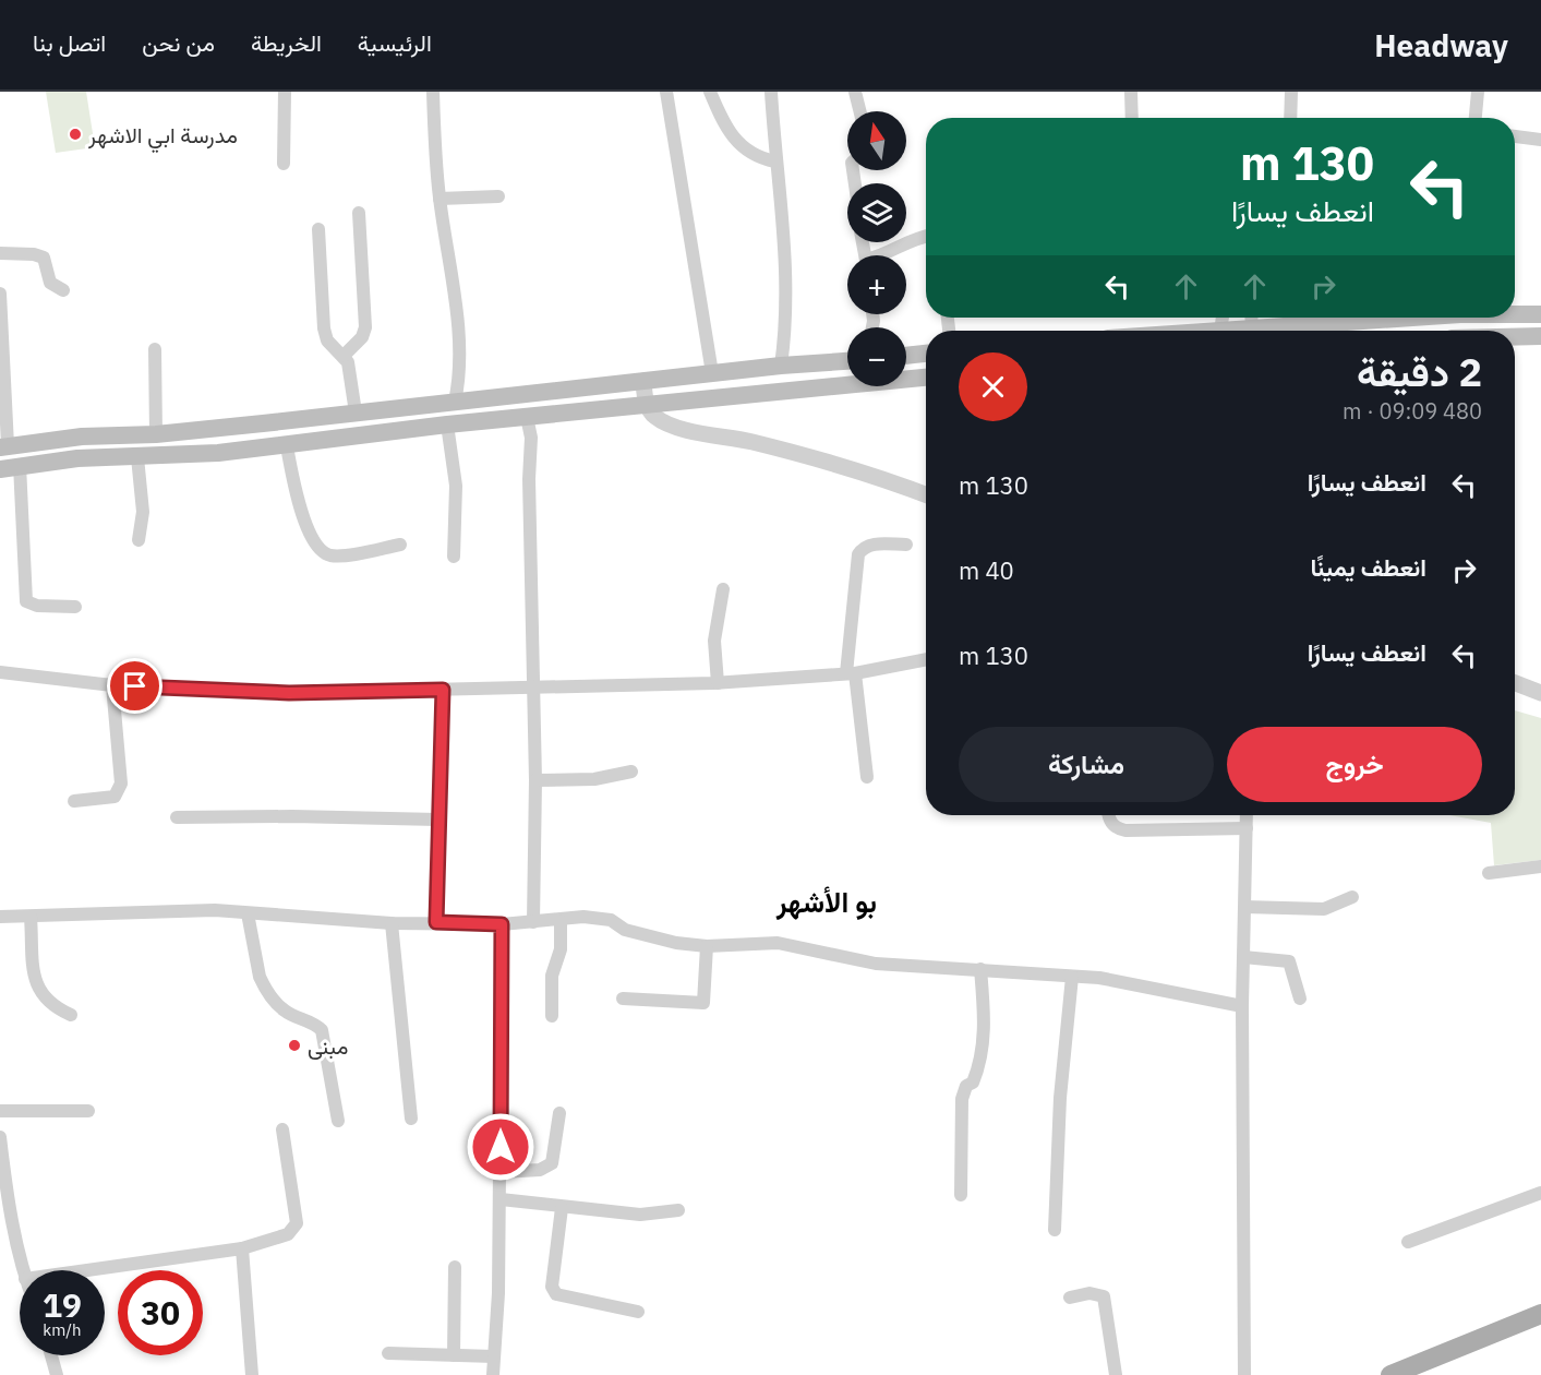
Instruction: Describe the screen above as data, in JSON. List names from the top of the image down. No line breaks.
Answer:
{"districts":["بو الأشهر"],"places":["مدرسة ابي الاشهر","مبنى"],"north":"top","page":{"header":"Headway","nav":["الرئيسية","الخريطة","من نحن","اتصل بنا"],"map_buttons":["+","−"],"turn":["130 m","انعطف يسارًا"],"heading":["2 دقيقة","480 m · 09:09"],"list":[{"name":"انعطف يسارًا","value":"130 m"},{"name":"انعطف يمينًا","value":"40 m"},{"name":"انعطف يسارًا","value":"130 m"}],"buttons":["خروج","مشاركة"],"speed":"19 km/h","limit":"30"}}
